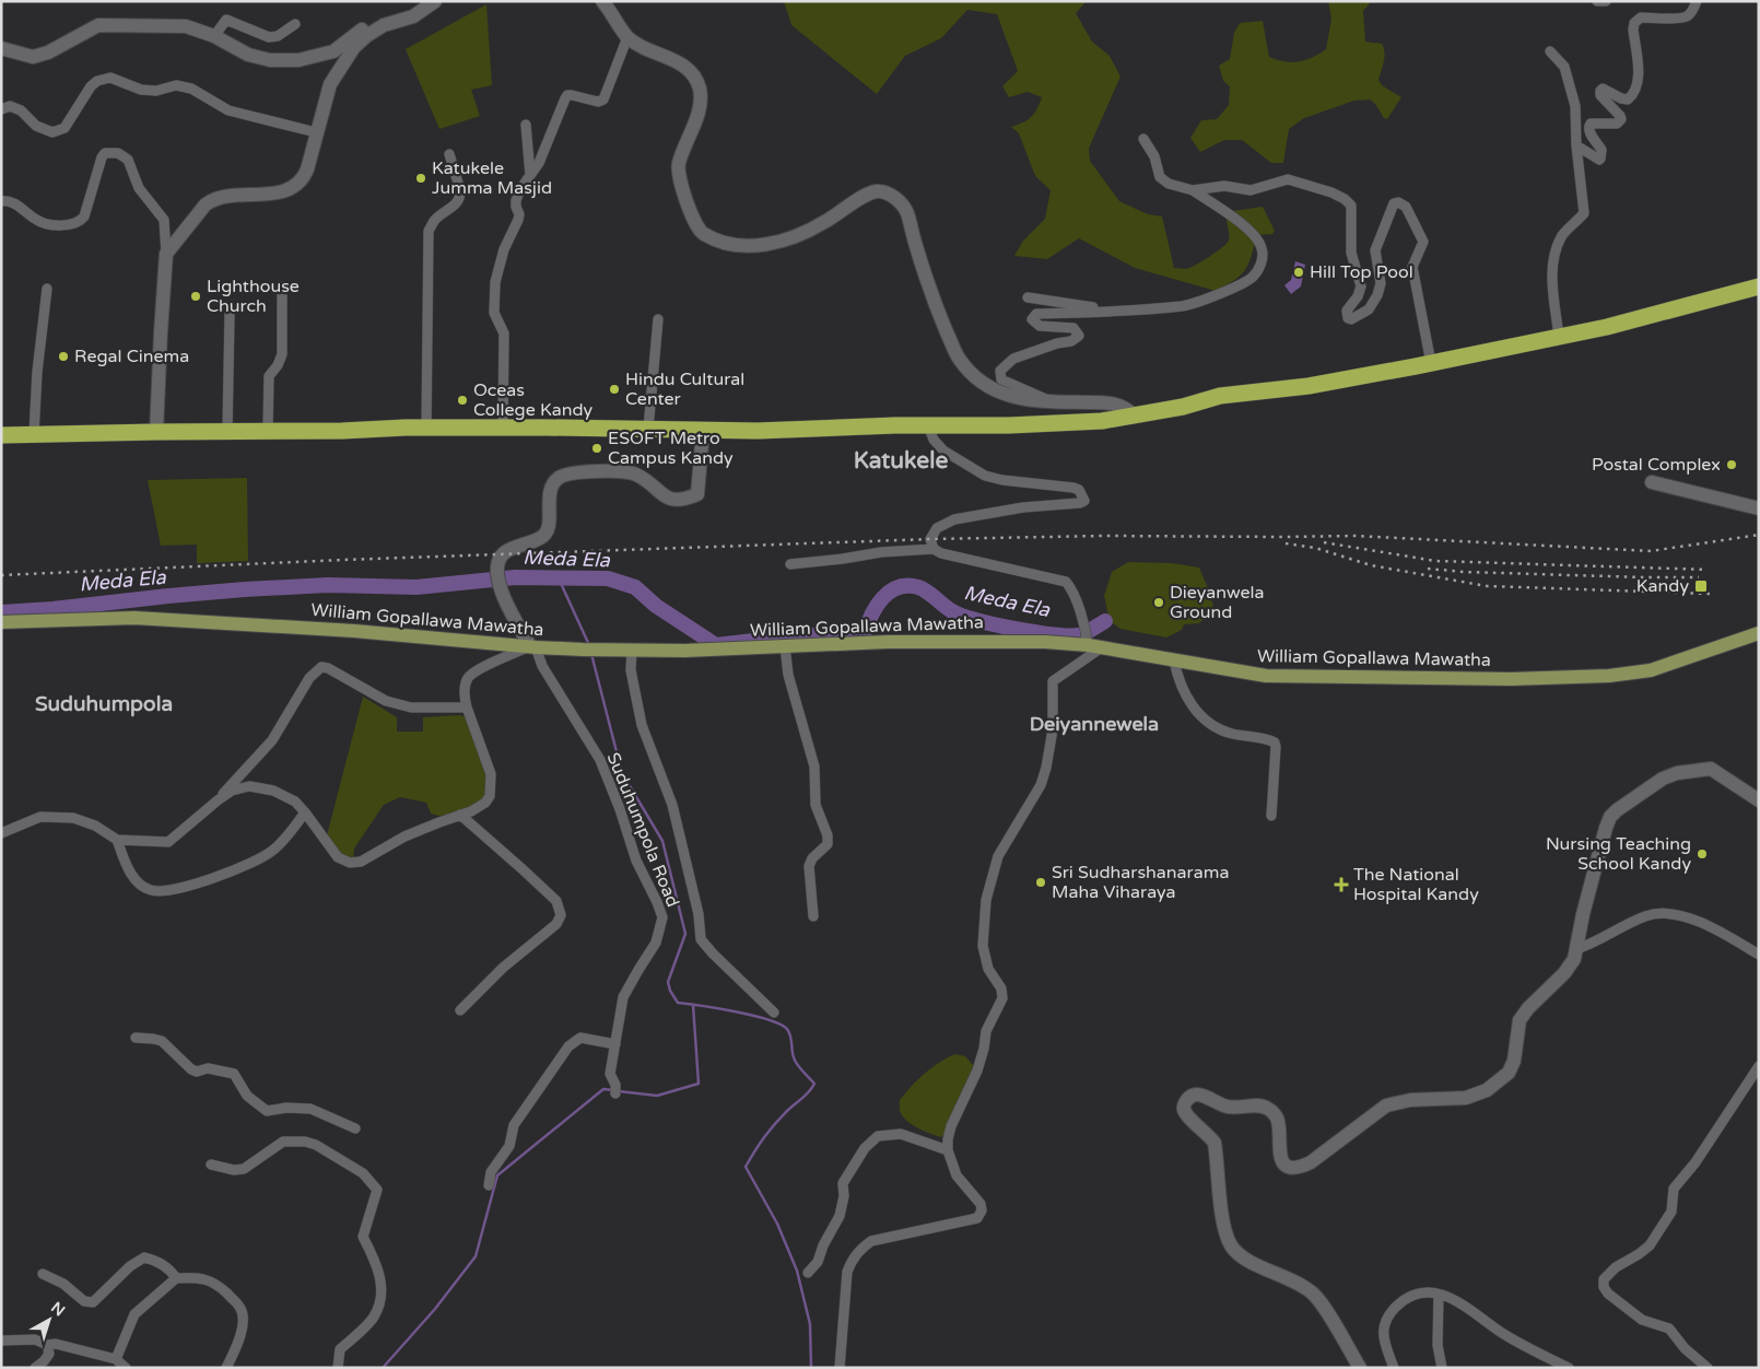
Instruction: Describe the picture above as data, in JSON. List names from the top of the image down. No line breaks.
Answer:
{"streets":{"main road":["William Gopallawa Mawatha"],"street":["Suduhumpola Road"]},"crossings":[["William Gopallawa Mawatha","Suduhumpola Road"]],"districts":["Katukele","Suduhumpola","Deiyannewela"],"water":["Meda Ela"],"places":{"other":["Katukele Jumma Masjid","Hill Top Pool","Lighthouse Church","Regal Cinema","Hindu Cultural Center","Oceas College Kandy","ESOFT Metro Campus Kandy","Postal Complex","Dieyanwela Ground","Nursing Teaching School Kandy","Sri Sudharshanarama Maha Viharaya"],"transit":["Kandy"],"health":["The National Hospital Kandy"]},"north":"top right"}
